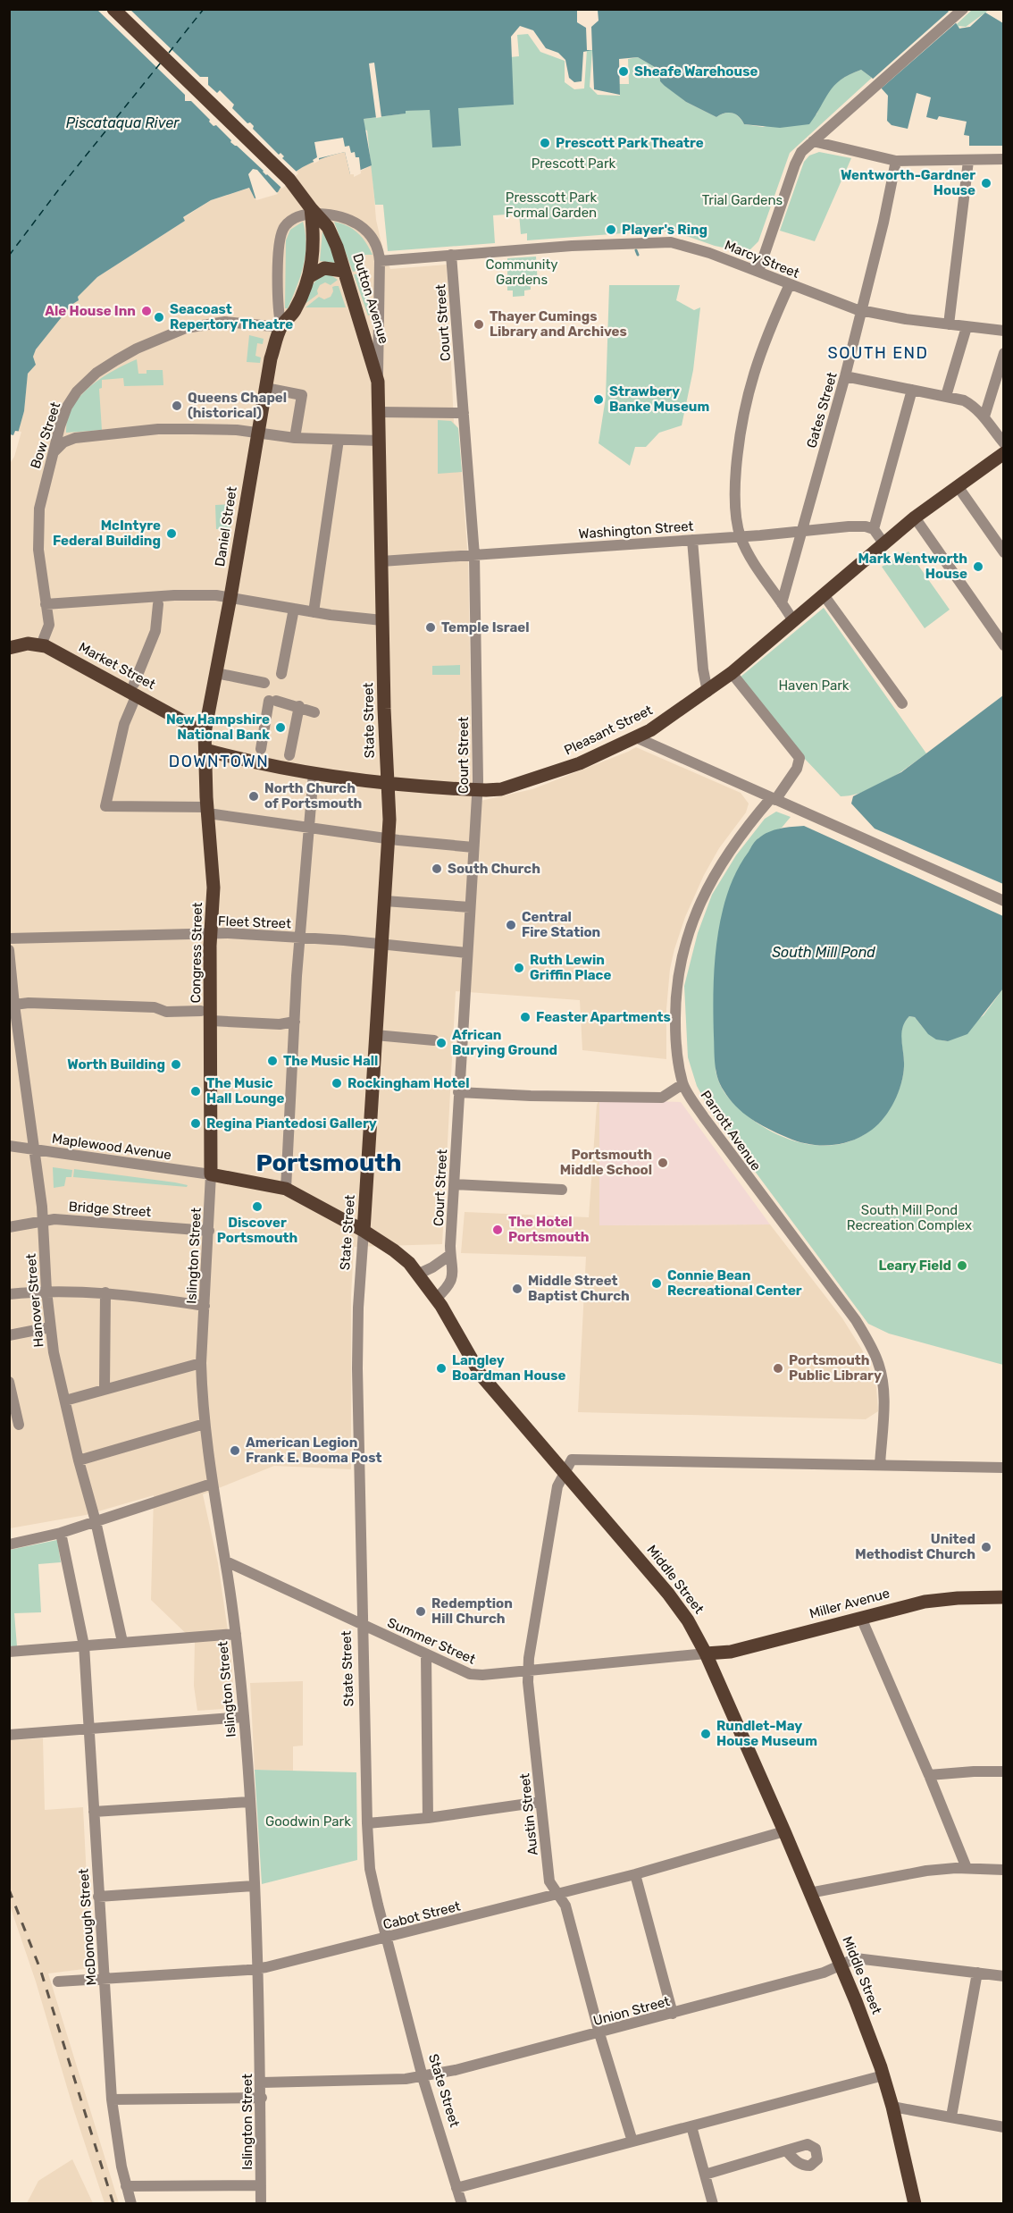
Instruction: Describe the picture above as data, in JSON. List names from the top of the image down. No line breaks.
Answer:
{"streets":{"main road":["Dutton Avenue","Daniel Street","Market Street","State Street","Pleasant Street","Congress Street","Middle Street","Miller Avenue"],"street":["Marcy Street","Court Street","Gates Street","Bow Street","Washington Street","Fleet Street","Parrott Avenue","Maplewood Avenue","Bridge Street","Islington Street","Hanover Street","Summer Street","Austin Street","Cabot Street","McDonough Street","Union Street"]},"crossings":[["Marcy Street","Court Street"],["Marcy Street","Gates Street"],["Marcy Street","State Street"],["Dutton Avenue","Daniel Street"],["Dutton Avenue","State Street"],["Court Street","Washington Street"],["Court Street","Pleasant Street"],["Court Street","Fleet Street"],["Court Street","Middle Street"],["Gates Street","Washington Street"],["Bow Street","Daniel Street"],["Bow Street","Market Street"],["Daniel Street","Market Street"],["Daniel Street","State Street"],["Daniel Street","Congress Street"],["Washington Street","State Street"],["Market Street","Congress Street"],["State Street","Pleasant Street"],["State Street","Fleet Street"],["State Street","Middle Street"],["State Street","Summer Street"],["State Street","Cabot Street"],["State Street","Union Street"],["Pleasant Street","Congress Street"],["Pleasant Street","Parrott Avenue"],["Fleet Street","Congress Street"],["Congress Street","Maplewood Avenue"],["Congress Street","Islington Street"],["Congress Street","Middle Street"],["Maplewood Avenue","Islington Street"],["Maplewood Avenue","Hanover Street"],["Maplewood Avenue","Middle Street"],["Bridge Street","Islington Street"],["Bridge Street","Hanover Street"],["Islington Street","Middle Street"],["Islington Street","Summer Street"],["Islington Street","Cabot Street"],["Islington Street","Union Street"],["Middle Street","Miller Avenue"],["Middle Street","Summer Street"],["Middle Street","Austin Street"],["Middle Street","Cabot Street"],["Middle Street","Union Street"],["Miller Avenue","Summer Street"],["Summer Street","Austin Street"],["Austin Street","Cabot Street"],["Austin Street","Union Street"],["Cabot Street","McDonough Street"]],"districts":["SOUTH END","DOWNTOWN","Portsmouth"],"water":["Piscataqua River","South Mill Pond"],"parks":["Prescott Park","Presscott Park Formal Garden","Trial Gardens","Community Gardens","Haven Park","South Mill Pond Recreation Complex","Goodwin Park"],"places":["Sheafe Warehouse","Prescott Park Theatre","Wentworth-Gardner House","Player's Ring","Ale House Inn","Seacoast Repertory Theatre","Thayer Cumings Library and Archives","Strawbery Banke Museum","Queens Chapel (historical)","McIntyre Federal Building","Mark Wentworth House","Temple Israel","New Hampshire National Bank","North Church of Portsmouth","South Church","Central Fire Station","Ruth Lewin Griffin Place","Feaster Apartments","African Burying Ground","The Music Hall","Worth Building","Rockingham Hotel","The Music Hall Lounge","Regina Piantedosi Gallery","Portsmouth Middle School","Discover Portsmouth","The Hotel Portsmouth","Leary Field","Connie Bean Recreational Center","Middle Street Baptist Church","Langley Boardman House","Portsmouth Public Library","American Legion Frank E. Booma Post","United Methodist Church","Redemption Hill Church","Rundlet-May House Museum"]}
